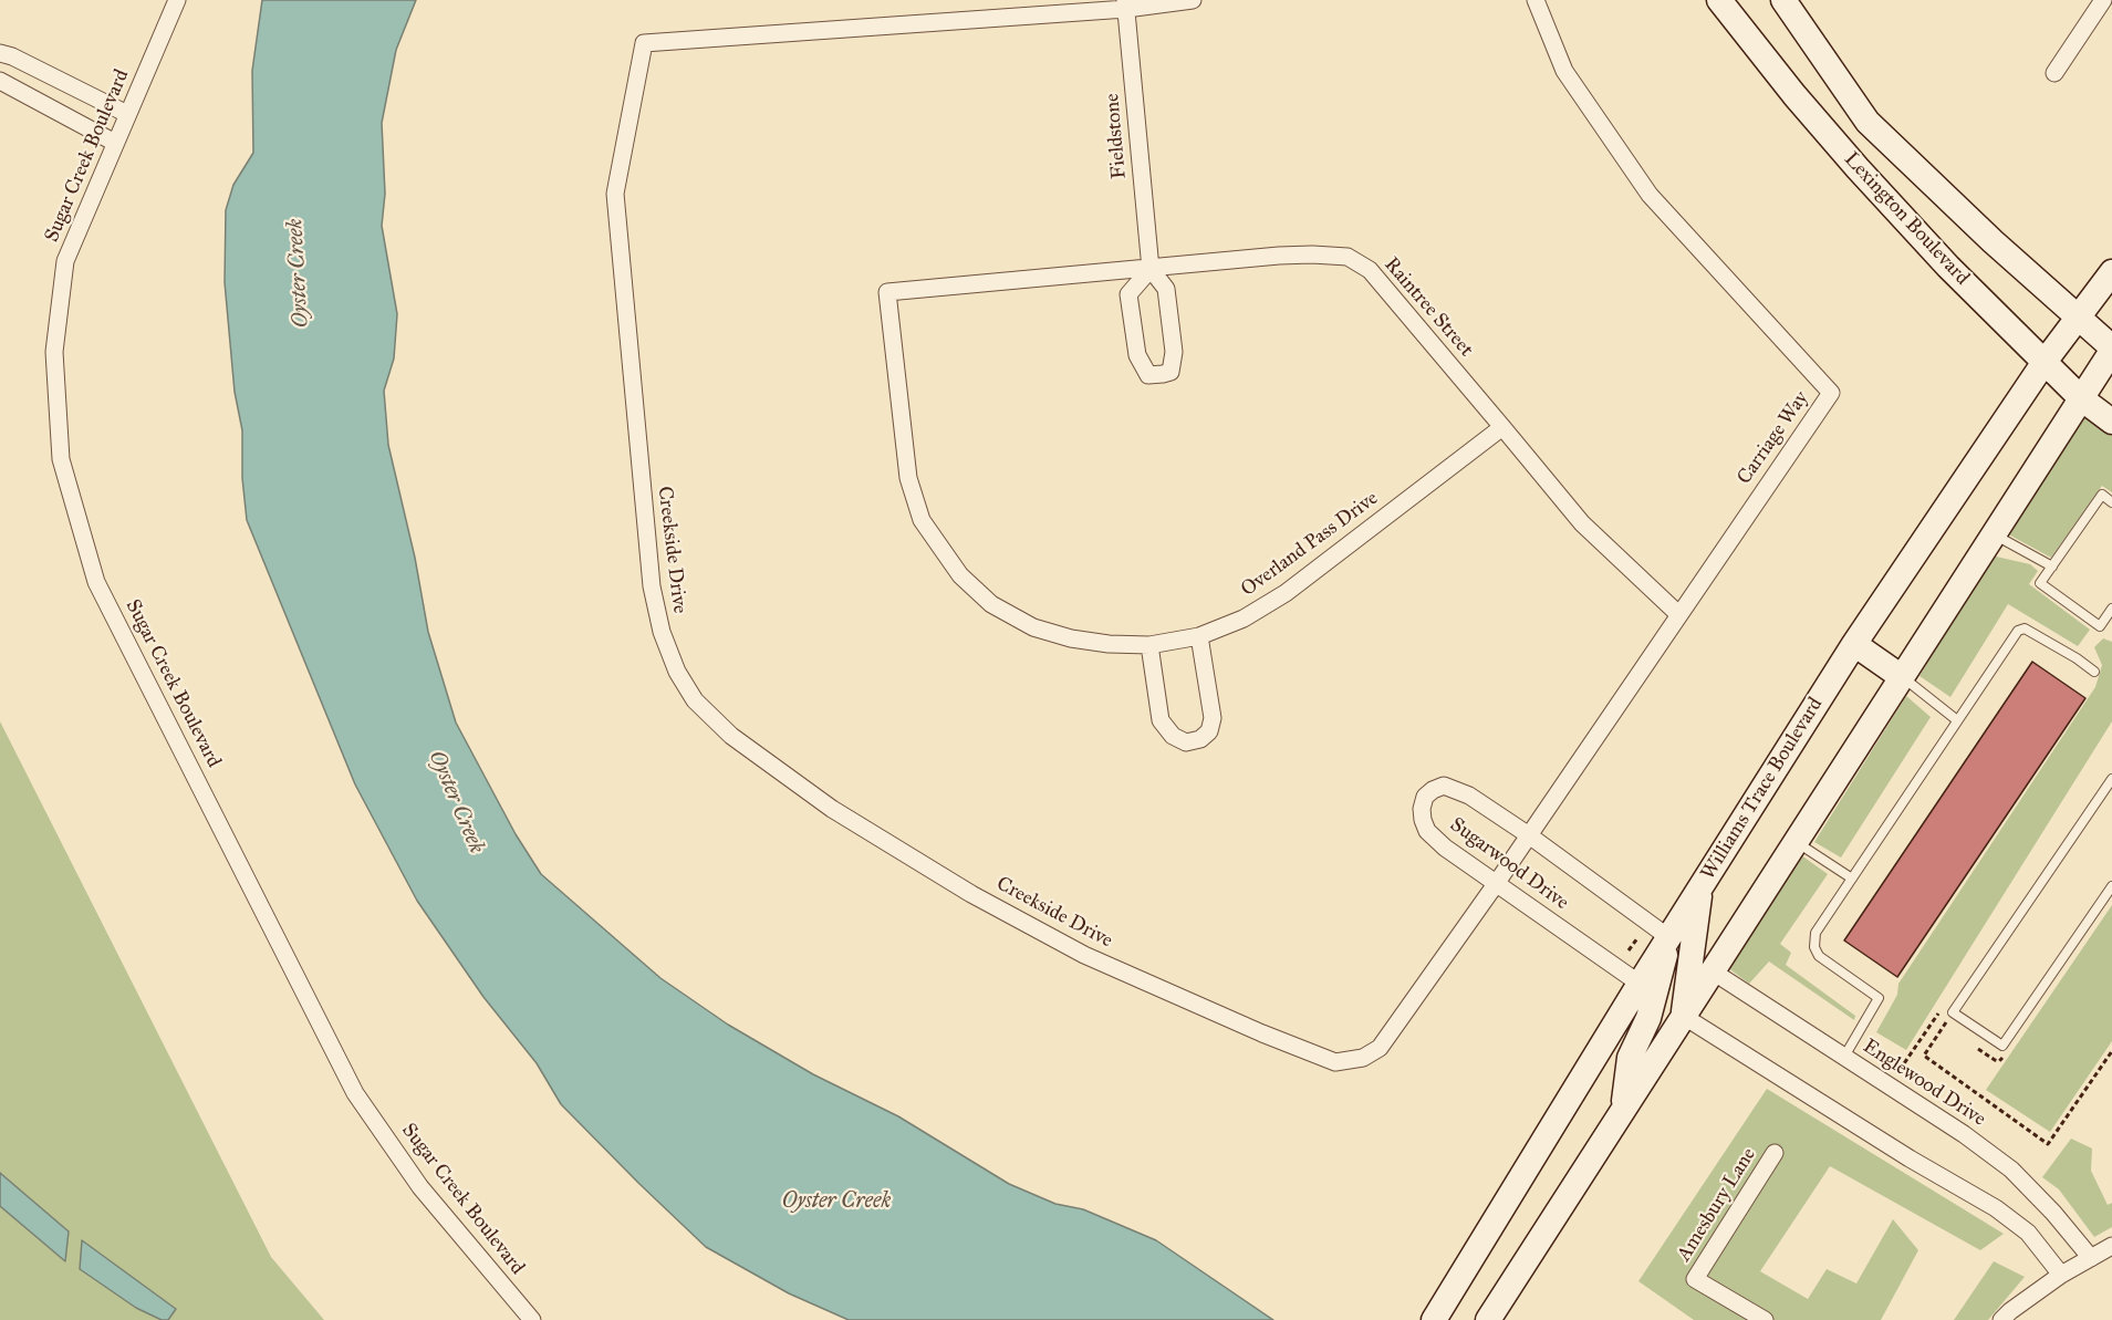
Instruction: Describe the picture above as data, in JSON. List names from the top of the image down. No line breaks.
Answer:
{"streets":{"main road":["Lexington Boulevard","Williams Trace Boulevard"],"street":["Fieldstone","Sugar Creek Boulevard","Raintree Street","Carriage Way","Overland Pass Drive","Creekside Drive","Sugarwood Drive","Englewood Drive","Amesbury Lane"]},"crossings":[["Fieldstone","Raintree Street"],["Fieldstone","Creekside Drive"],["Lexington Boulevard","Williams Trace Boulevard"],["Raintree Street","Carriage Way"],["Raintree Street","Overland Pass Drive"],["Carriage Way","Creekside Drive"],["Carriage Way","Sugarwood Drive"],["Creekside Drive","Sugarwood Drive"],["Williams Trace Boulevard","Sugarwood Drive"]],"water":["Oyster Creek"]}
